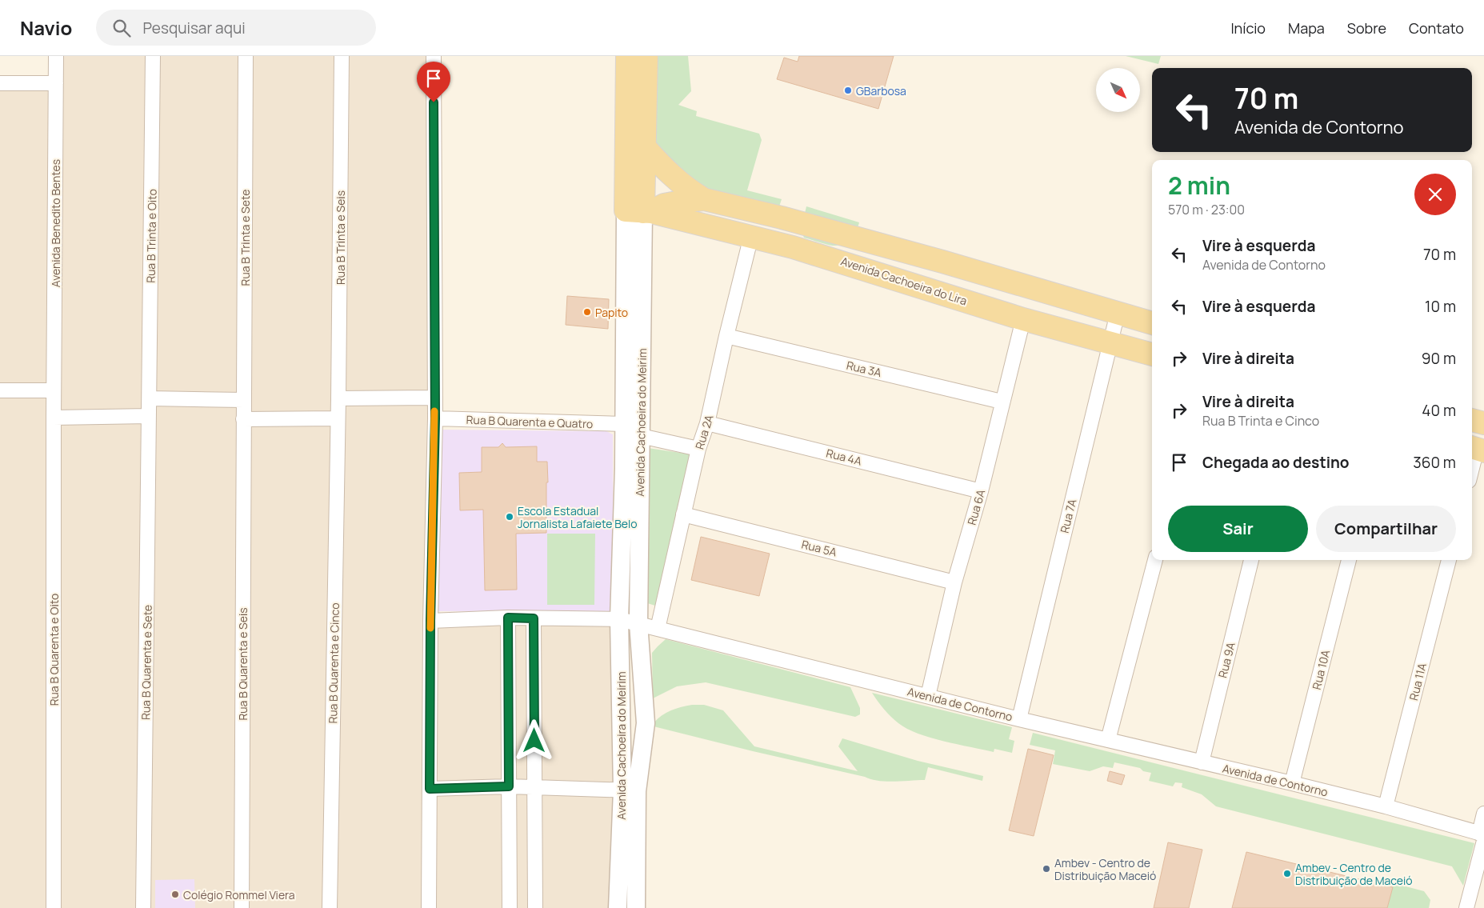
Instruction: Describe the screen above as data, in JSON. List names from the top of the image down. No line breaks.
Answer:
{"streets":{"main road":["Avenida Cachoeira do Lira","Avenida Cachoeira do Meirim"],"street":["Avenida Benedito Bentes","Rua B Trinta e Oito","Rua B Trinta e Sete","Rua B Trinta e Seis","Rua 3A","Rua B Quarenta e Quatro","Rua 2A","Rua 4A","Rua 6A","Rua 7A","Rua 5A","Rua B Quarenta e Oito","Rua 9A","Rua B Quarenta e Sete","Rua B Quarenta e Cinco","Rua B Quarenta e Seis","Rua 10A","Rua 11A","Avenida de Contorno"]},"crossings":[["Avenida Benedito Bentes","Rua B Quarenta e Oito"],["Rua B Trinta e Oito","Rua B Quarenta e Sete"],["Rua B Trinta e Sete","Rua B Quarenta e Seis"],["Rua B Trinta e Seis","Rua B Quarenta e Cinco"],["Avenida Cachoeira do Lira","Avenida Cachoeira do Meirim"],["Avenida Cachoeira do Lira","Rua 2A"],["Avenida Cachoeira do Lira","Rua 6A"],["Avenida Cachoeira do Lira","Rua 7A"],["Rua 3A","Rua 2A"],["Rua 3A","Rua 6A"],["Rua B Quarenta e Quatro","Avenida Cachoeira do Meirim"],["Avenida Cachoeira do Meirim","Avenida de Contorno"],["Rua 2A","Rua 4A"],["Rua 2A","Rua 5A"],["Rua 2A","Avenida de Contorno"],["Rua 4A","Rua 6A"],["Rua 6A","Rua 5A"],["Rua 6A","Avenida de Contorno"],["Rua 7A","Avenida de Contorno"],["Rua 9A","Avenida de Contorno"],["Rua 10A","Avenida de Contorno"],["Rua 11A","Avenida de Contorno"]],"places":["GBarbosa","Papito","Escola Estadual Jornalista Lafaiete Belo","Ambev - Centro de Distribuição Maceió","Ambev - Centro de Distribuição de Maceió","Colégio Rommel Viera"],"north":"bottom right","page":{"header":"Navio","search":"Pesquisar aqui","nav":["Início","Mapa","Sobre","Contato"],"turn":["70 m","Avenida de Contorno"],"heading":["2 min","570 m · 23:00"],"list":[{"name":"Vire à esquerda","note":"Avenida de Contorno","value":"70 m"},{"name":"Vire à esquerda","value":"10 m"},{"name":"Vire à direita","value":"90 m"},{"name":"Vire à direita","note":"Rua B Trinta e Cinco","value":"40 m"},{"name":"Chegada ao destino","value":"360 m"}],"buttons":["Sair","Compartilhar"]}}
